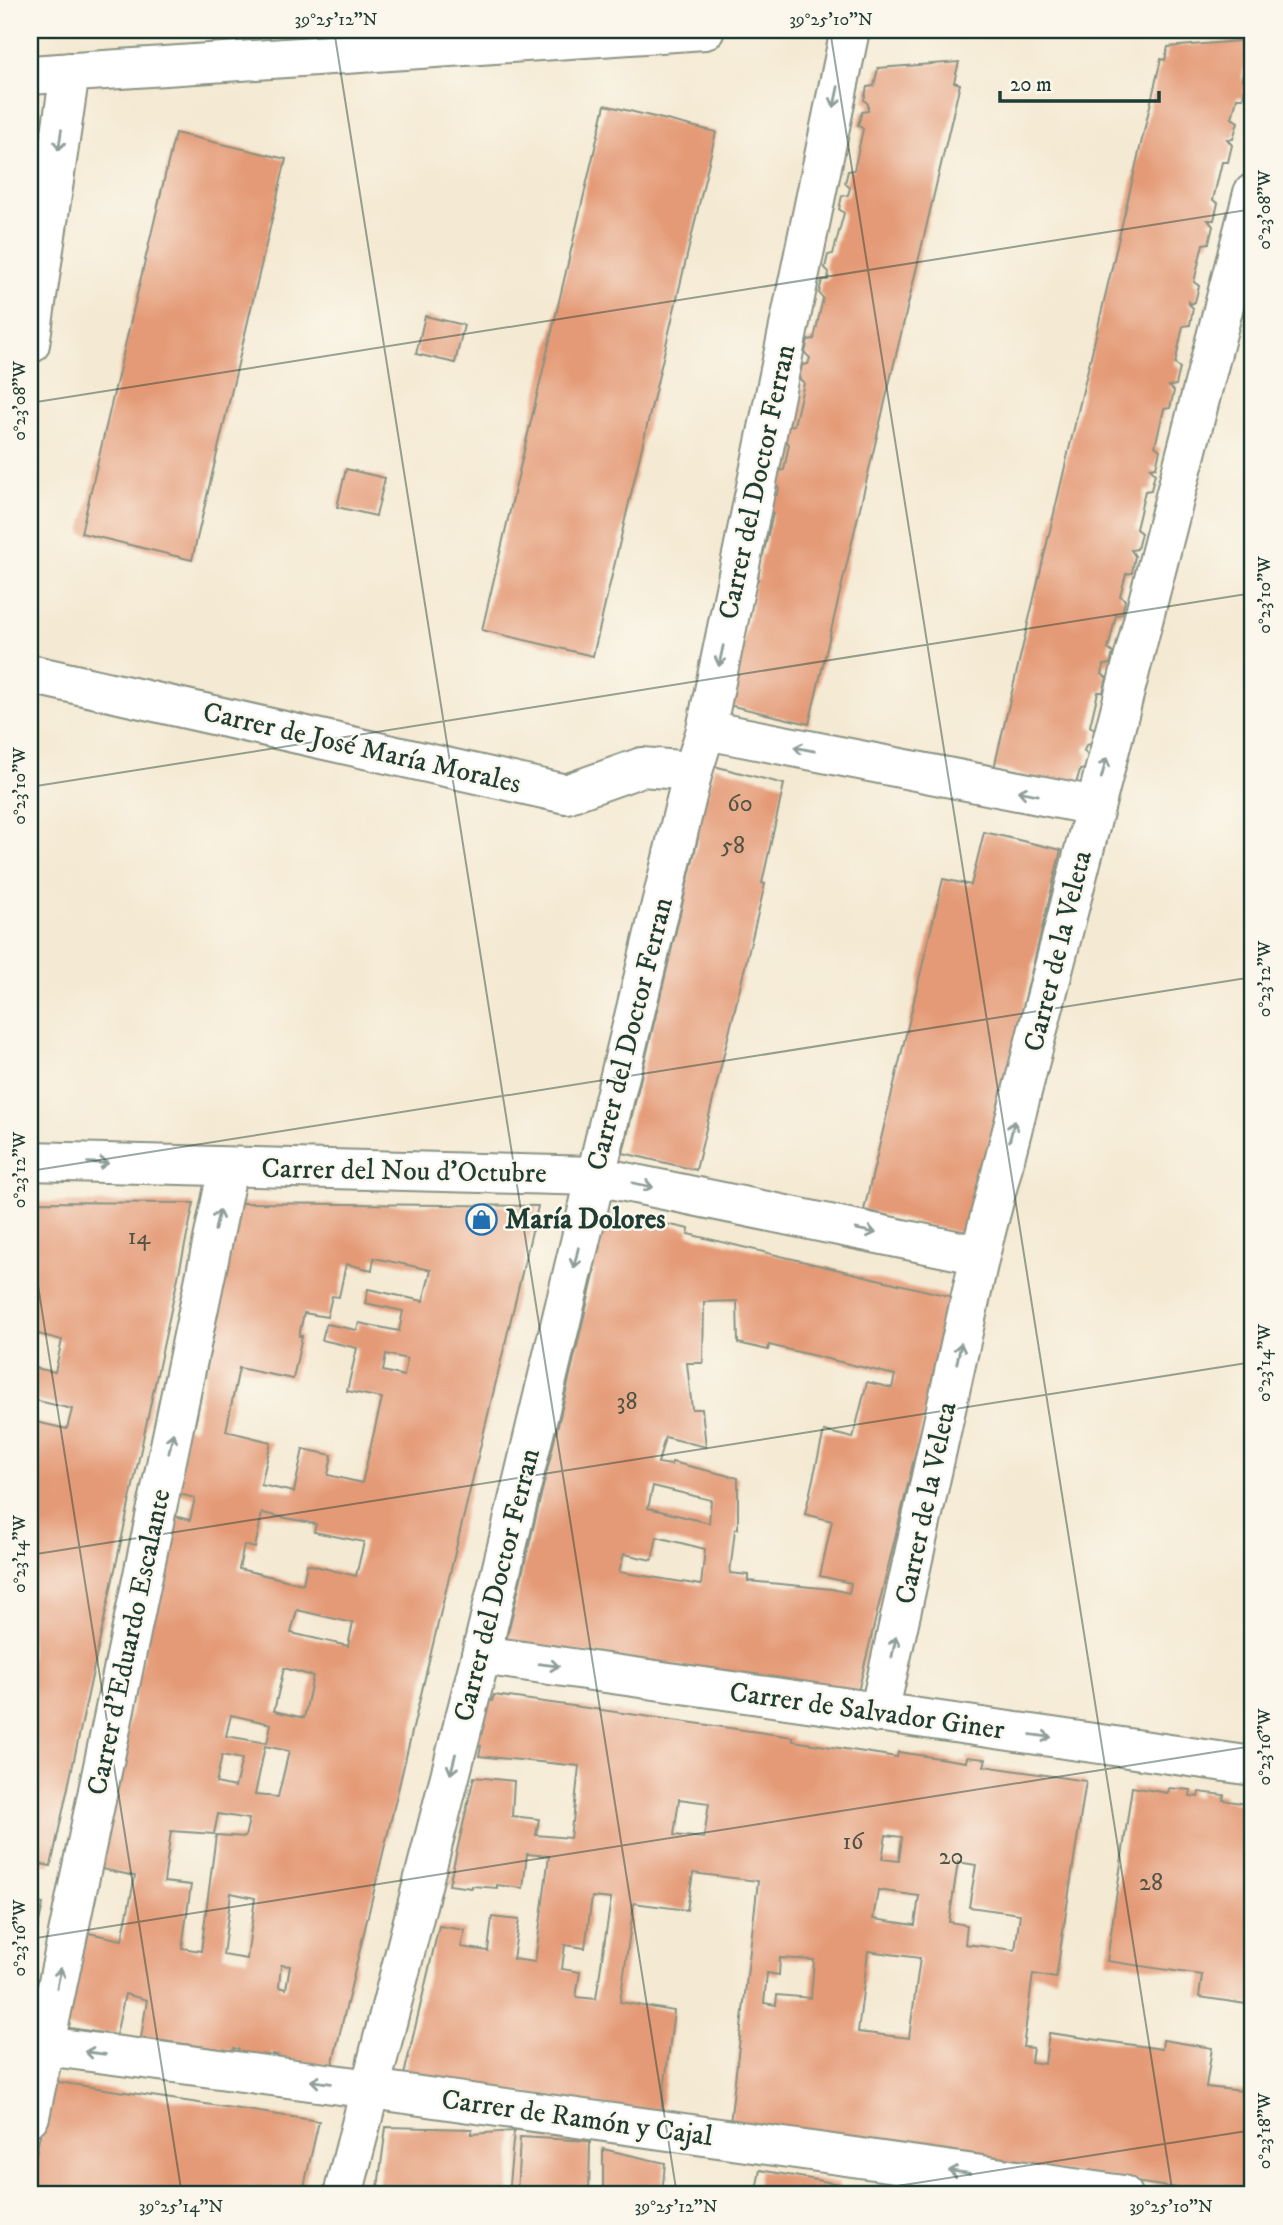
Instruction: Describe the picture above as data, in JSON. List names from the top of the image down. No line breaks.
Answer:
{"streets":{"street":["Carrer del Doctor Ferran","Carrer de José María Morales","Carrer de la Veleta","Carrer del Nou d'Octubre","Carrer d'Eduardo Escalante","Carrer de Salvador Giner","Carrer de Ramón y Cajal"]},"crossings":[["Carrer del Doctor Ferran","Carrer de José María Morales"],["Carrer del Doctor Ferran","Carrer del Nou d'Octubre"],["Carrer del Doctor Ferran","Carrer de Salvador Giner"],["Carrer del Doctor Ferran","Carrer de Ramón y Cajal"],["Carrer de la Veleta","Carrer del Nou d'Octubre"],["Carrer de la Veleta","Carrer de Salvador Giner"],["Carrer del Nou d'Octubre","Carrer d'Eduardo Escalante"],["Carrer d'Eduardo Escalante","Carrer de Ramón y Cajal"]],"one_way":["Carrer del Doctor Ferran","Carrer de la Veleta","Carrer del Nou d'Octubre","Carrer d'Eduardo Escalante","Carrer de Salvador Giner","Carrer de Ramón y Cajal"],"places":{"shop":["María Dolores"]},"house_numbers":["60","58","14","38","16","20","28"],"scale_bar":"20 m","coordinates":["39°25'12\"N","39°25'10\"N","0°23'08\"W","0°23'10\"W","0°23'12\"W","0°23'14\"W","0°23'16\"W","0°23'18\"W","39°25'14\"N"]}
